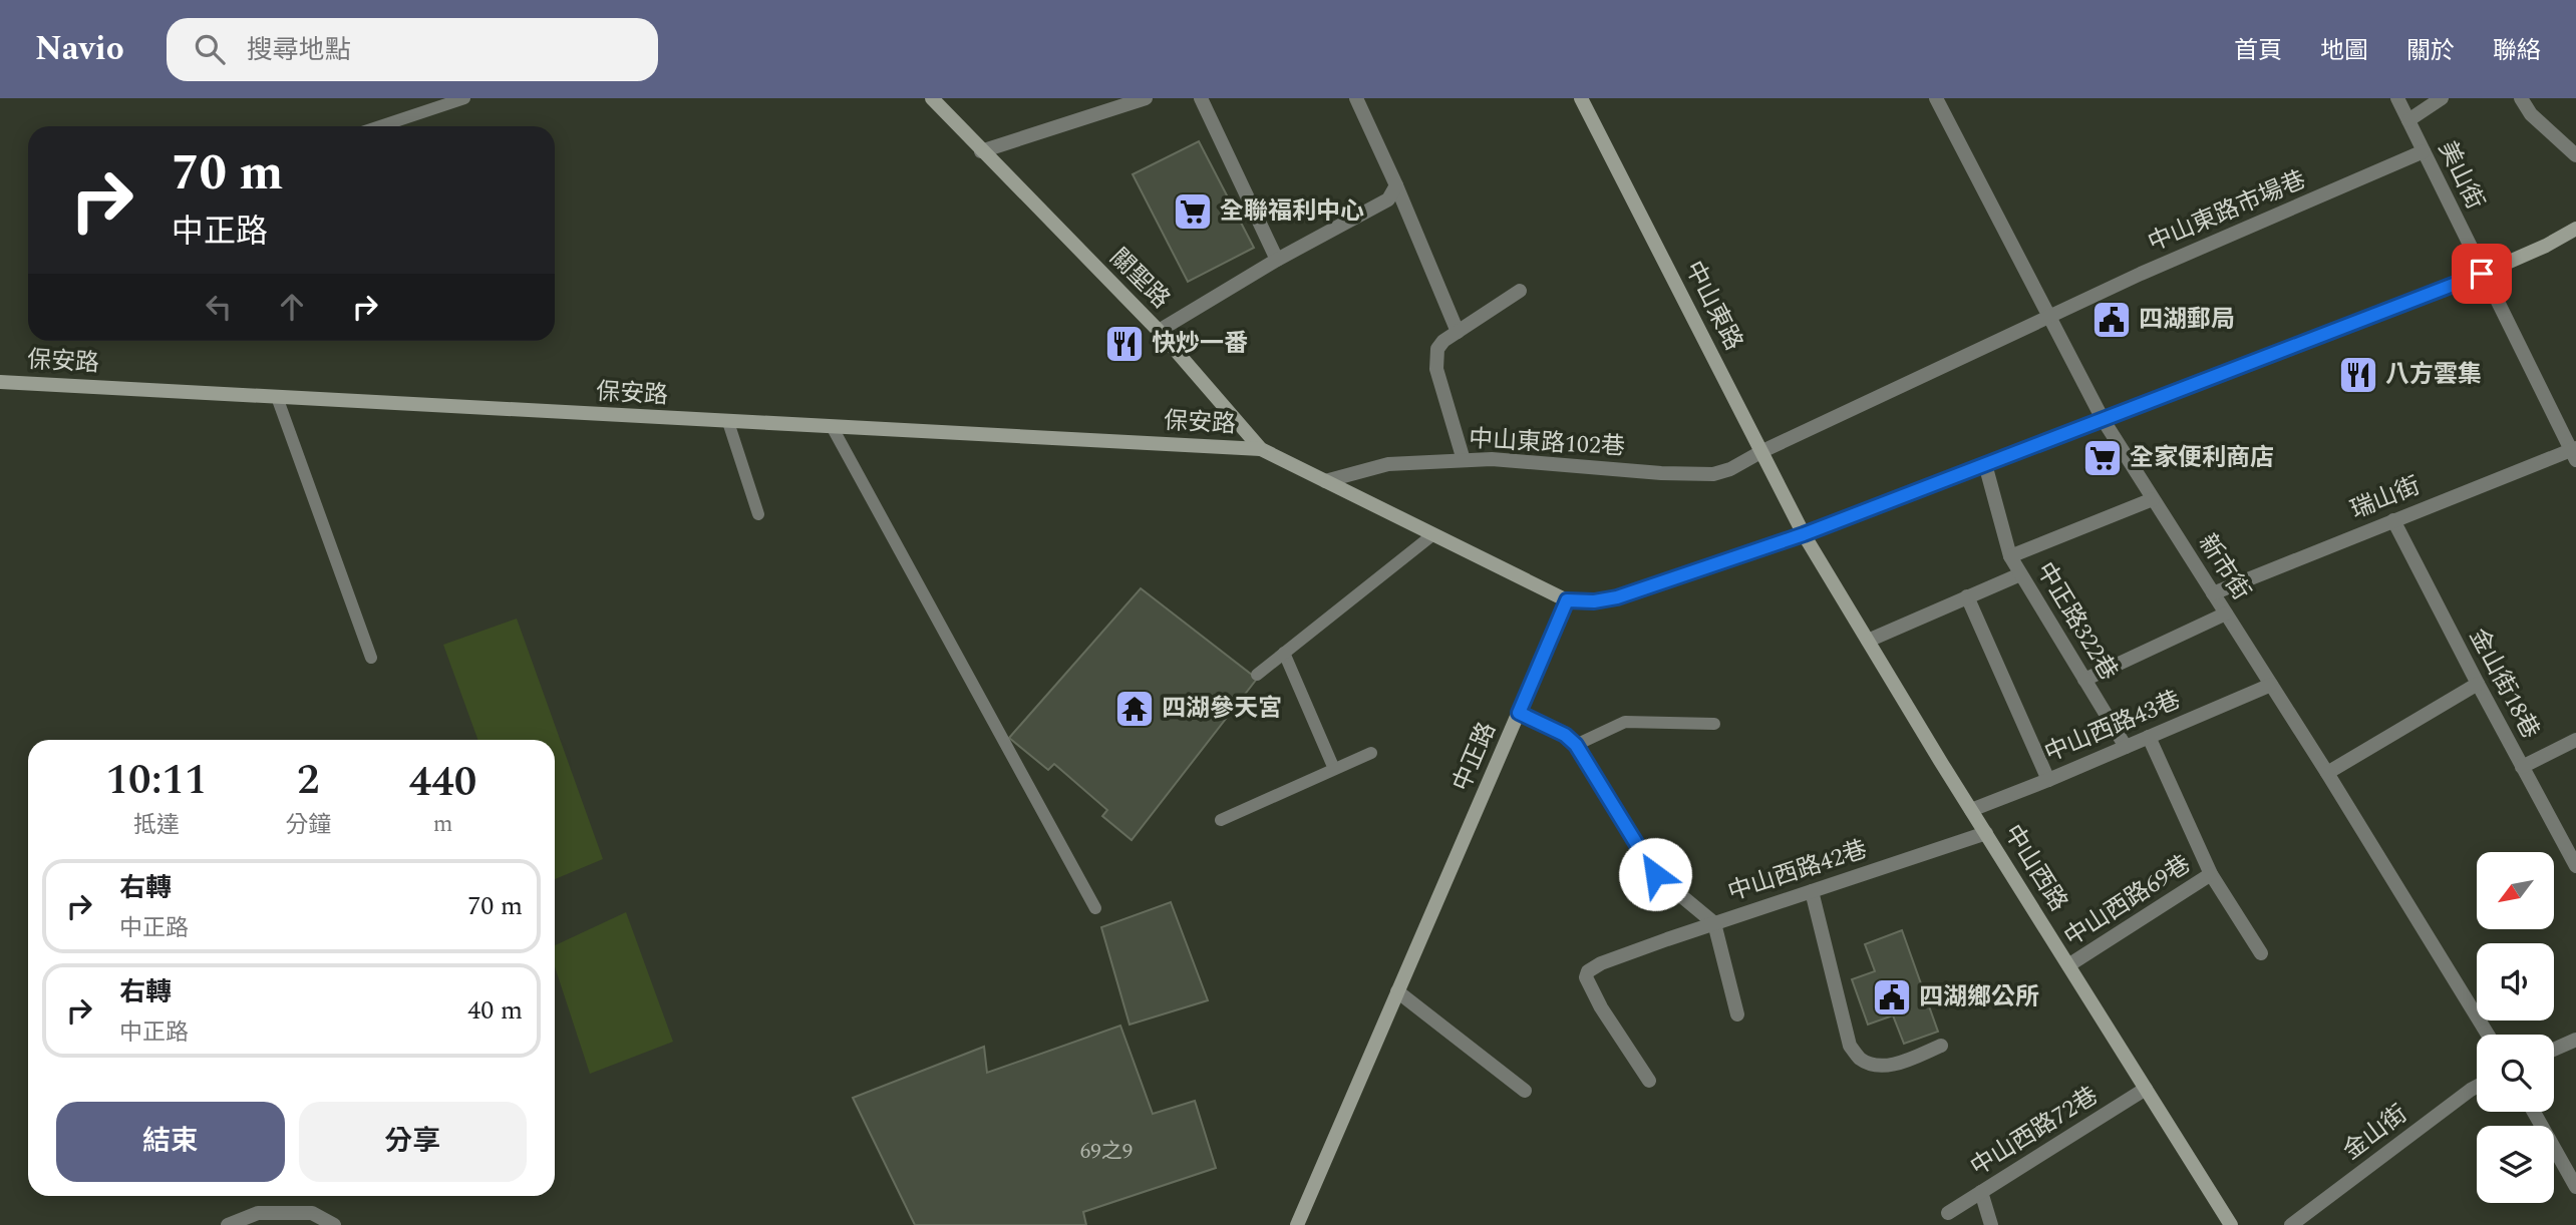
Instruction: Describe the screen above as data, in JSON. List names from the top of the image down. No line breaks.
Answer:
{"streets":{"main road":["關聖路","中山東路","保安路","中正路","中山西路"],"street":["美山街","中山東路市場巷","中山東路102巷","瑞山街","新市街","中正路322巷","金山街18巷","中山西路43巷","中山西路42巷","中山西路69巷","中山西路72巷","金山街"]},"crossings":[["美山街","中山東路市場巷"],["美山街","瑞山街"],["中山東路市場巷","中山東路"],["中山東路市場巷","中山東路102巷"],["中山東路市場巷","新市街"],["關聖路","保安路"],["關聖路","中山東路102巷"],["關聖路","中正路"],["中山東路","中山東路102巷"],["中山東路","中山西路"],["瑞山街","新市街"],["瑞山街","金山街18巷"],["新市街","中正路322巷"],["新市街","中山西路43巷"],["中正路322巷","中山西路43巷"],["中山西路43巷","中山西路"],["中山西路43巷","中山西路69巷"],["中山西路","中山西路42巷"],["中山西路","中山西路69巷"],["中山西路","中山西路72巷"]],"places":{"supermarket":["全聯福利中心","全家便利商店"],"public building":["四湖郵局","四湖鄉公所"],"restaurant":["快炒一番","八方雲集"],"temple":["四湖參天宮"]},"house_numbers":["69之9"],"north":"bottom left","page":{"header":"Navio","search":"搜尋地點","nav":["首頁","地圖","關於","聯絡"],"turn":["70 m","中正路"],"eta":["10:11","抵達","2","分鐘","440","m"],"list":[{"name":"右轉","note":"中正路","value":"70 m"},{"name":"右轉","note":"中正路","value":"40 m"}],"buttons":["結束","分享"]}}
